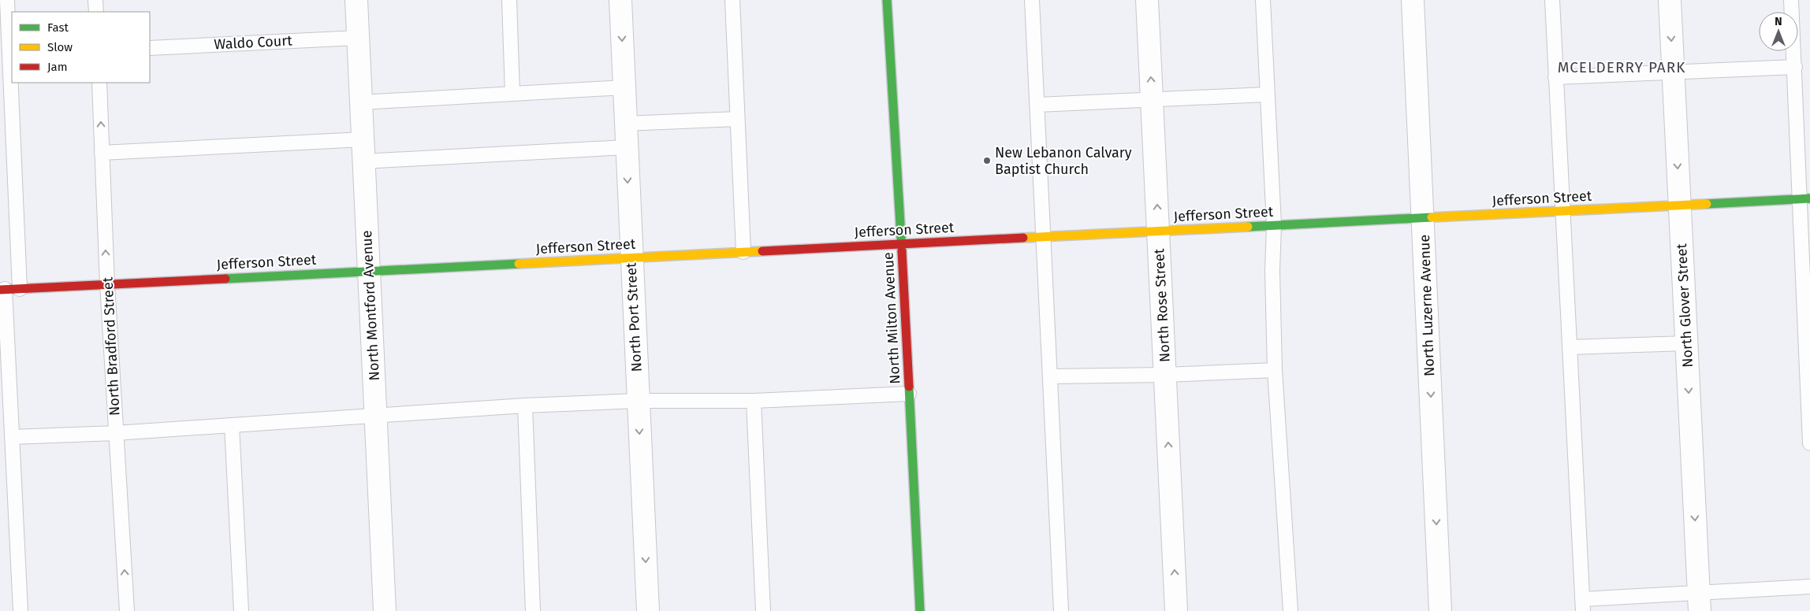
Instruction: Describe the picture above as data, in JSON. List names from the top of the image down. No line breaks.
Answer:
{"streets":{"street":["Jefferson Street","North Montford Avenue","North Rose Street","North Luzerne Avenue","North Glover Street","North Port Street","North Milton Avenue"],"lane":["Waldo Court","North Bradford Street"]},"crossings":[["Waldo Court","North Montford Avenue"],["Jefferson Street","North Montford Avenue"],["Jefferson Street","North Rose Street"],["Jefferson Street","North Luzerne Avenue"],["Jefferson Street","North Glover Street"],["Jefferson Street","North Port Street"],["Jefferson Street","North Milton Avenue"],["Jefferson Street","North Bradford Street"]],"one_way":["North Rose Street","North Luzerne Avenue","North Glover Street","North Port Street"],"districts":["MCELDERRY PARK"],"places":["New Lebanon Calvary Baptist Church"],"legend":["Fast","Slow","Jam"],"north":"top"}
